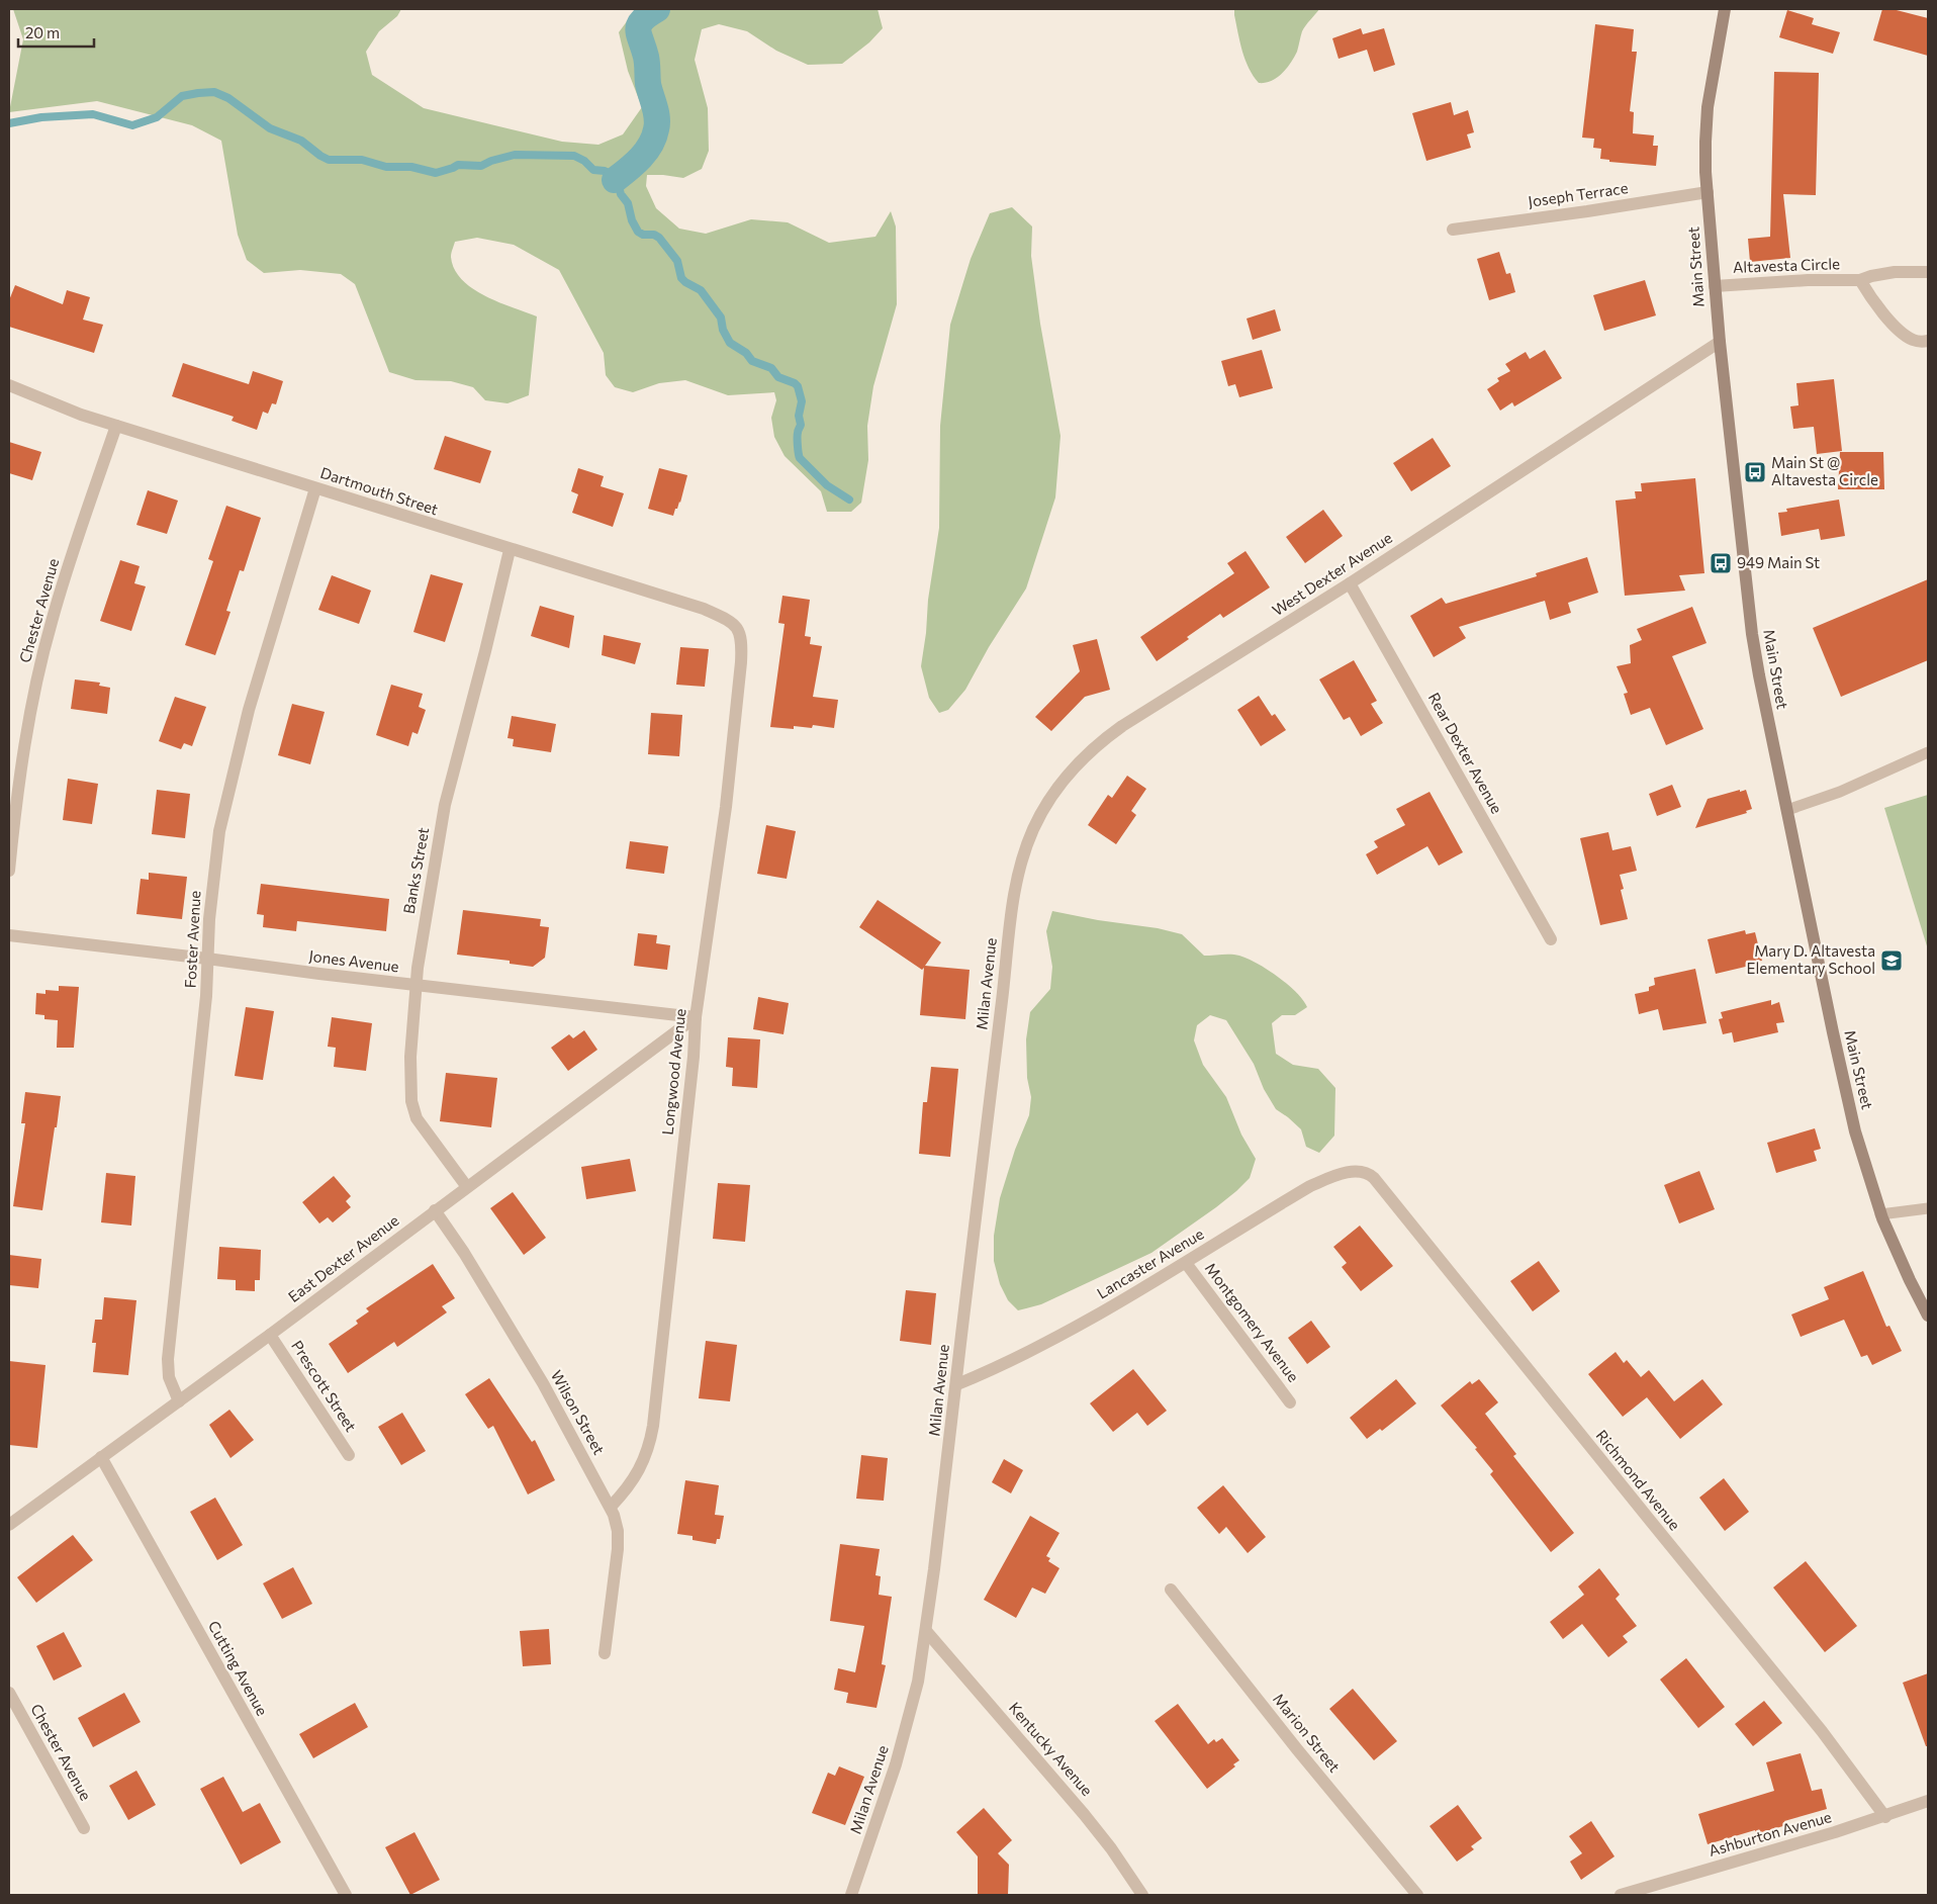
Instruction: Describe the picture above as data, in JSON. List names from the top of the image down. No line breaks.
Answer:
{"streets":{"main road":["Main Street"],"street":["Joseph Terrace","Altavesta Circle","Dartmouth Street","West Dexter Avenue","Chester Avenue","Rear Dexter Avenue","Banks Street","Foster Avenue","Jones Avenue","Milan Avenue","Longwood Avenue","East Dexter Avenue","Lancaster Avenue","Montgomery Avenue","Prescott Street","Wilson Street","Richmond Avenue","Cutting Avenue","Marion Street","Kentucky Avenue","Ashburton Avenue"]},"crossings":[["Joseph Terrace","Main Street"],["Altavesta Circle","Main Street"],["Main Street","West Dexter Avenue"],["Dartmouth Street","Chester Avenue"],["Dartmouth Street","Banks Street"],["Dartmouth Street","Foster Avenue"],["Dartmouth Street","Longwood Avenue"],["West Dexter Avenue","Rear Dexter Avenue"],["West Dexter Avenue","Milan Avenue"],["Banks Street","Jones Avenue"],["Banks Street","East Dexter Avenue"],["Foster Avenue","Jones Avenue"],["Foster Avenue","East Dexter Avenue"],["Jones Avenue","Longwood Avenue"],["Jones Avenue","East Dexter Avenue"],["Milan Avenue","Lancaster Avenue"],["Milan Avenue","Kentucky Avenue"],["Longwood Avenue","East Dexter Avenue"],["Longwood Avenue","Wilson Street"],["East Dexter Avenue","Prescott Street"],["East Dexter Avenue","Wilson Street"],["East Dexter Avenue","Cutting Avenue"],["Lancaster Avenue","Montgomery Avenue"],["Lancaster Avenue","Richmond Avenue"],["Richmond Avenue","Ashburton Avenue"]],"places":{"bus stop":["Main St @ Altavesta Circle","949 Main St"],"school or university":["Mary D. Altavesta Elementary School"]},"scale_bar":"20 m"}
